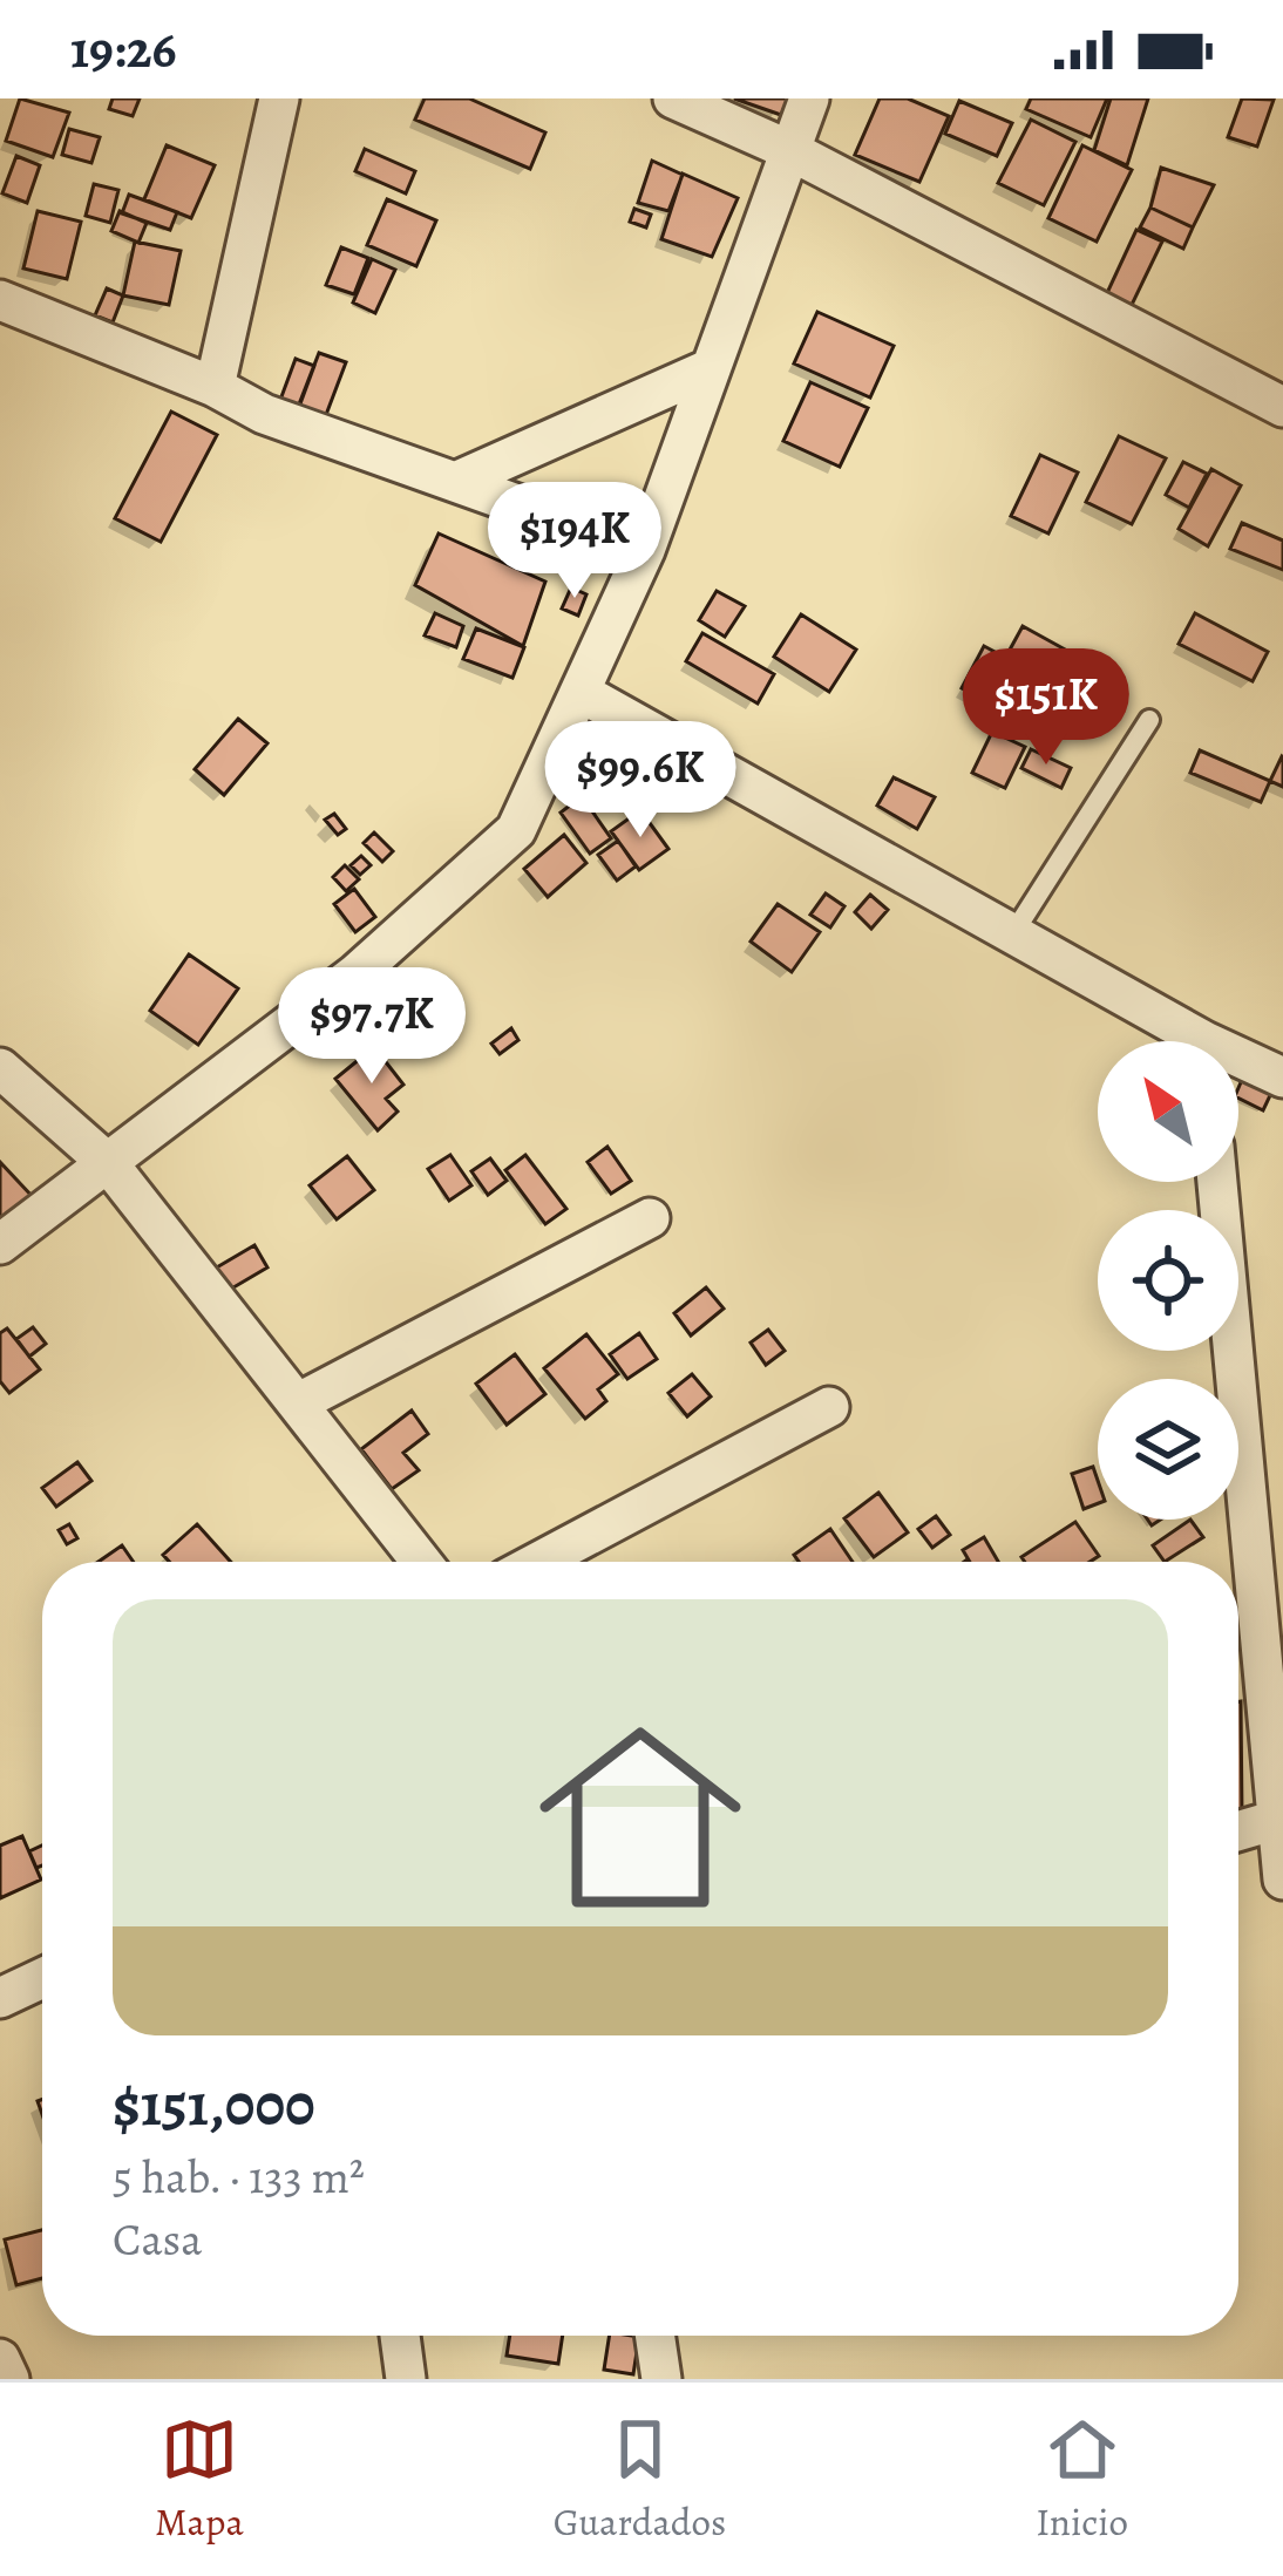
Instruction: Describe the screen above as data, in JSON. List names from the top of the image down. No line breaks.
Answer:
{"north":"top left","page":{"status":"19:26","price":["$194K","$151K","$99.6K","$97.7K"],"list":[{"name":"$151,000","note":"5 hab. · 133 m² · Casa"}],"tabs":["Mapa","Guardados","Inicio"]}}
